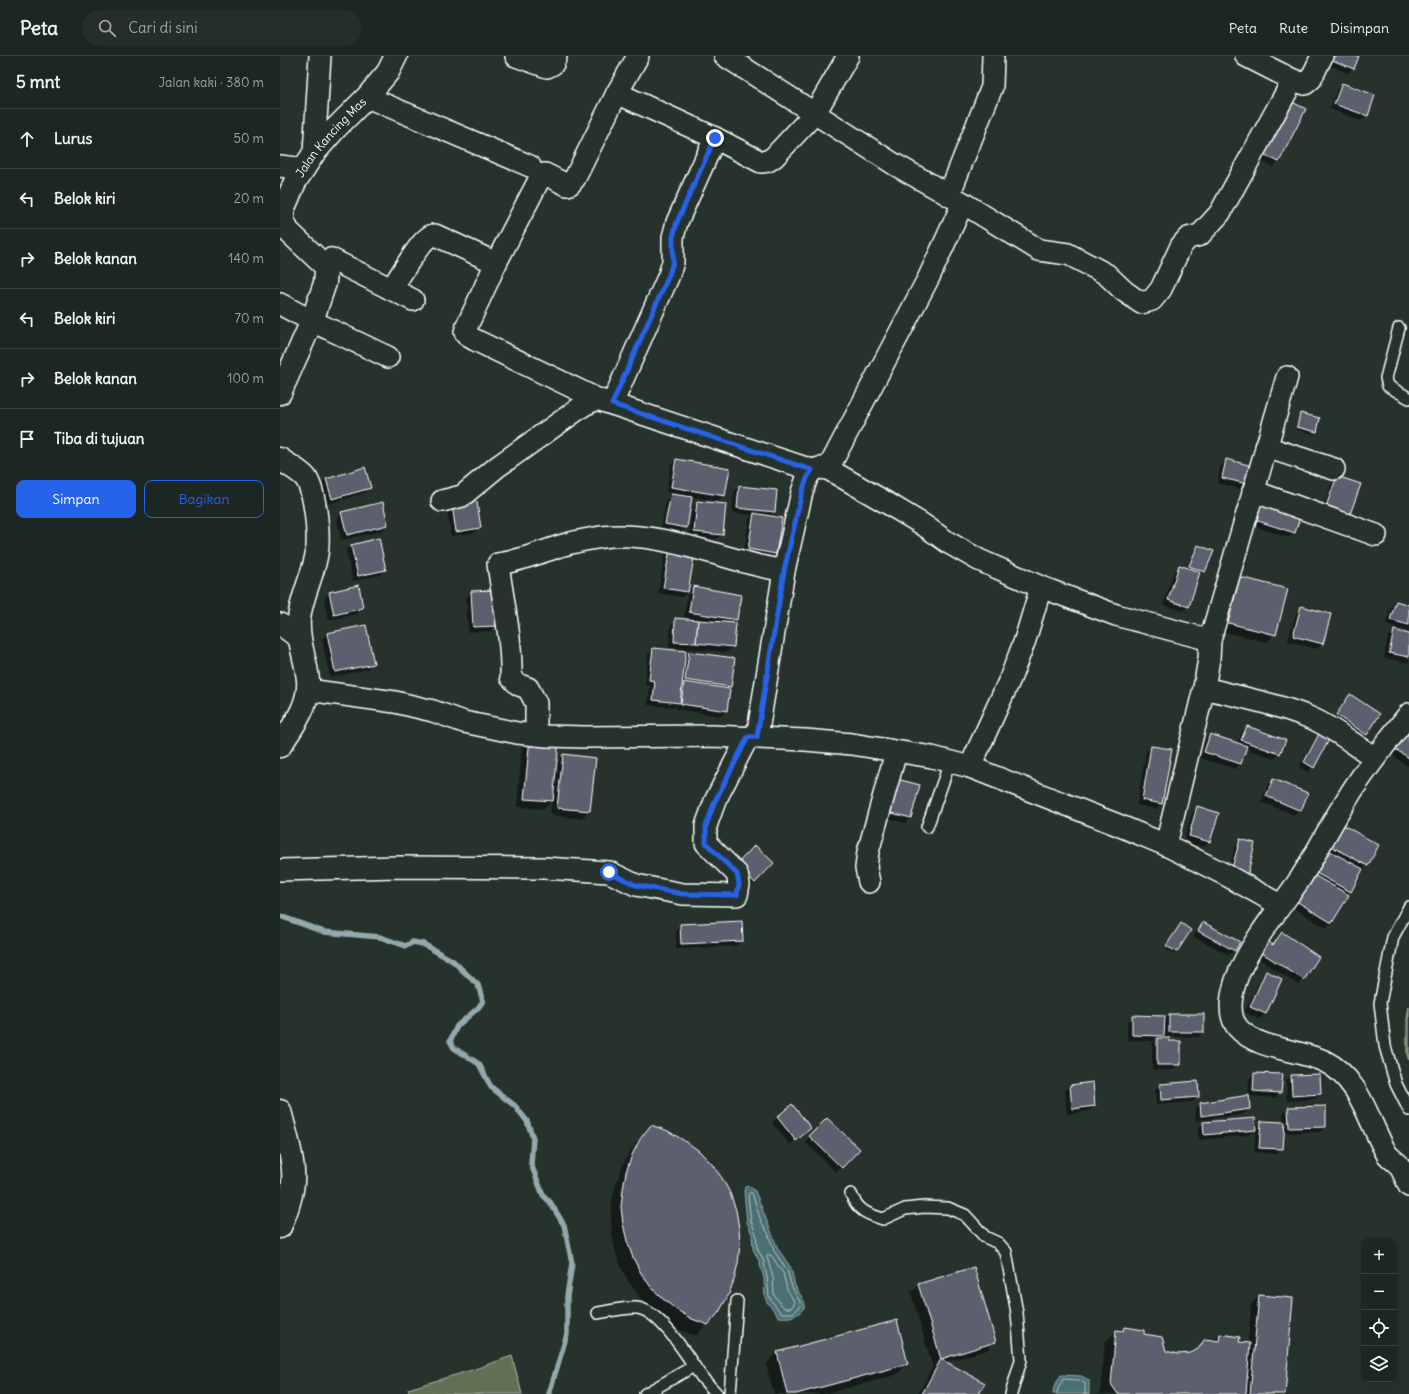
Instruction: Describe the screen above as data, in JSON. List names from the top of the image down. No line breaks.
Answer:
{"streets":{"street":["Jalan Kancing Mas"]},"page":{"header":"Peta","search":"Cari di sini","nav":["Peta","Rute","Disimpan"],"heading":["5 mnt","Jalan kaki · 380 m"],"list":[["Lurus","50 m"],["Belok kiri","20 m"],["Belok kanan","140 m"],["Belok kiri","70 m"],["Belok kanan","100 m"],"Tiba di tujuan"],"buttons":["Simpan","Bagikan"],"map_buttons":["+","−"]}}
